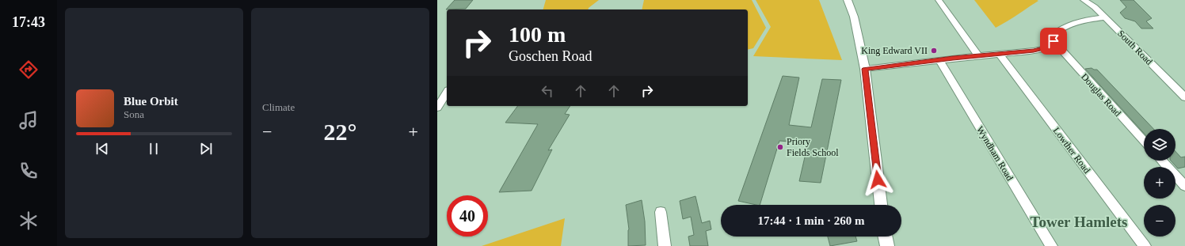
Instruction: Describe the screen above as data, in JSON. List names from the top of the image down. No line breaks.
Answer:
{"streets":{"street":["South Road","Douglas Road","Lowther Road","Wyndham Road"]},"districts":["Tower Hamlets"],"places":["King Edward VII","Priory Fields School"],"page":{"tabs":"17:43","tile":"Climate","turn":["100 m","Goschen Road"],"song":["Blue Orbit","Sona"],"heat":["−","22°","+"],"map_buttons":["+","−"],"limit":"40","trip":"17:44 · 1 min · 260 m"}}
